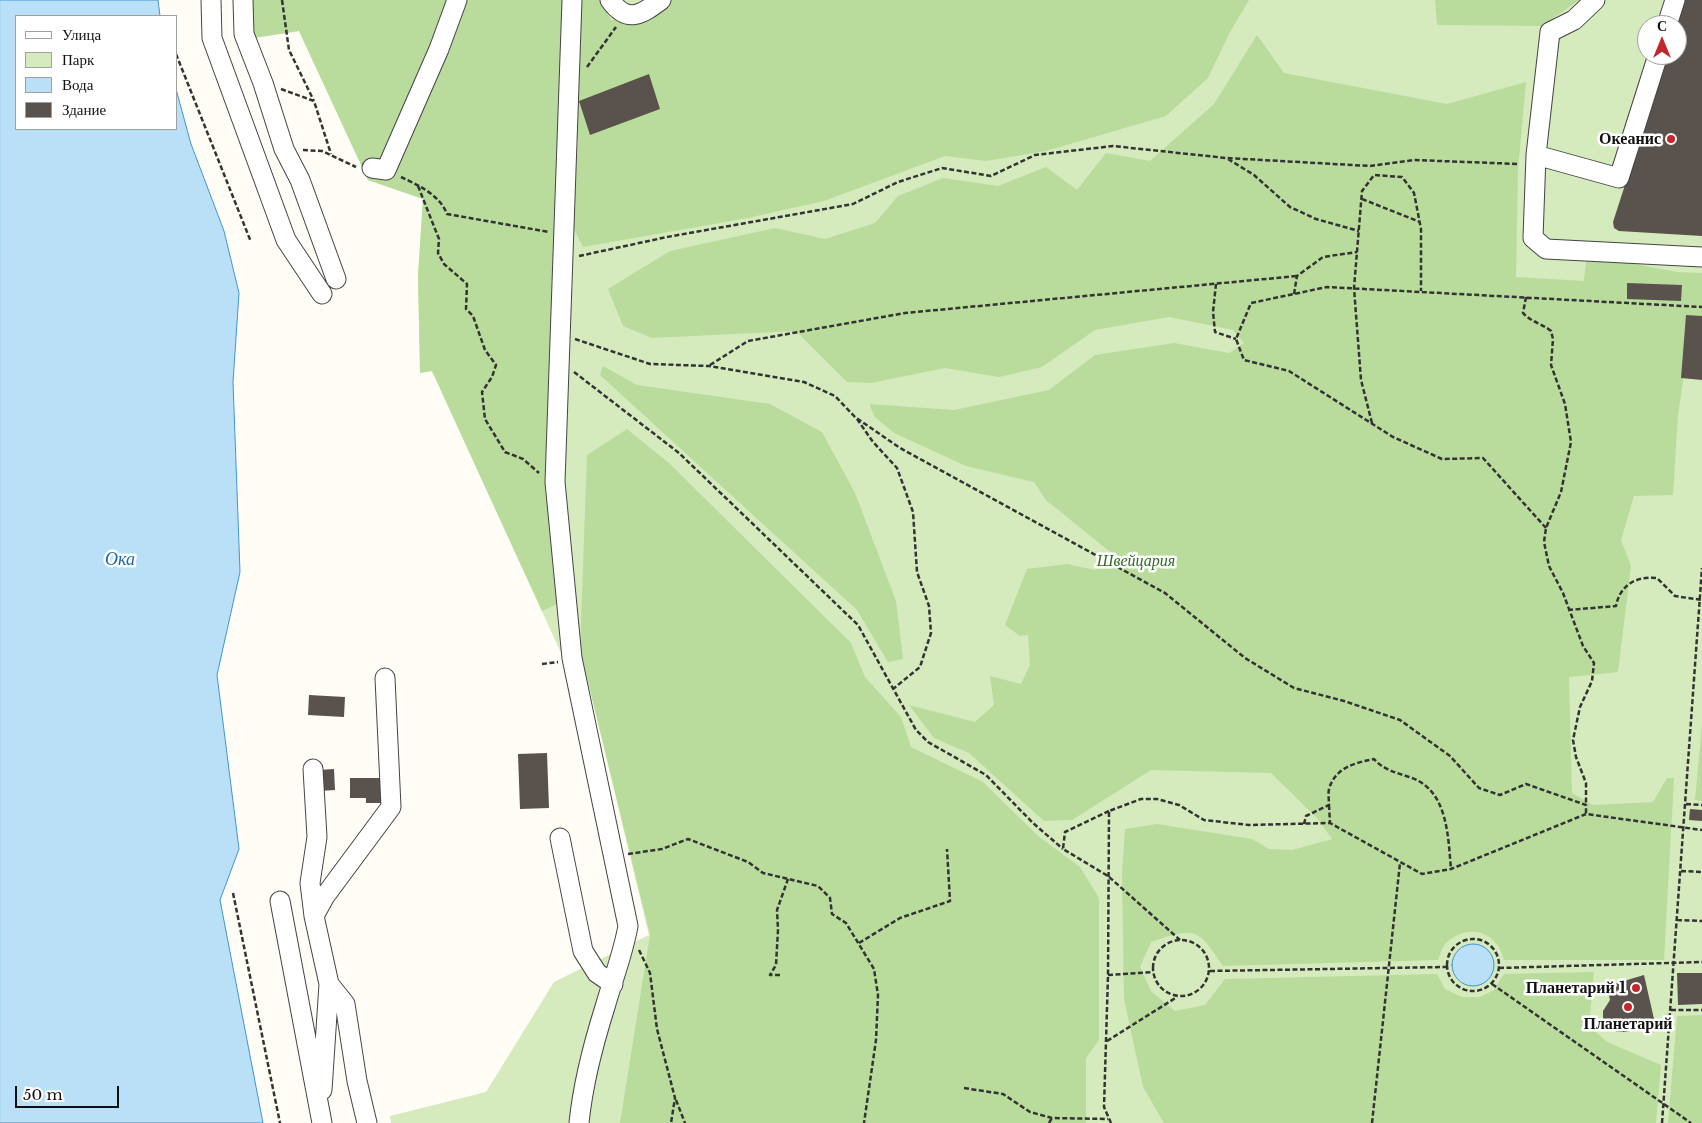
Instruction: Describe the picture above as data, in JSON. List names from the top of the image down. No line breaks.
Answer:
{"water":["Ока"],"parks":["Швейцария"],"places":["Океанис","Планетарий 1","Планетарий"],"legend":["Улица","Парк","Вода","Здание"],"scale_bar":"50 m","north":"top"}
